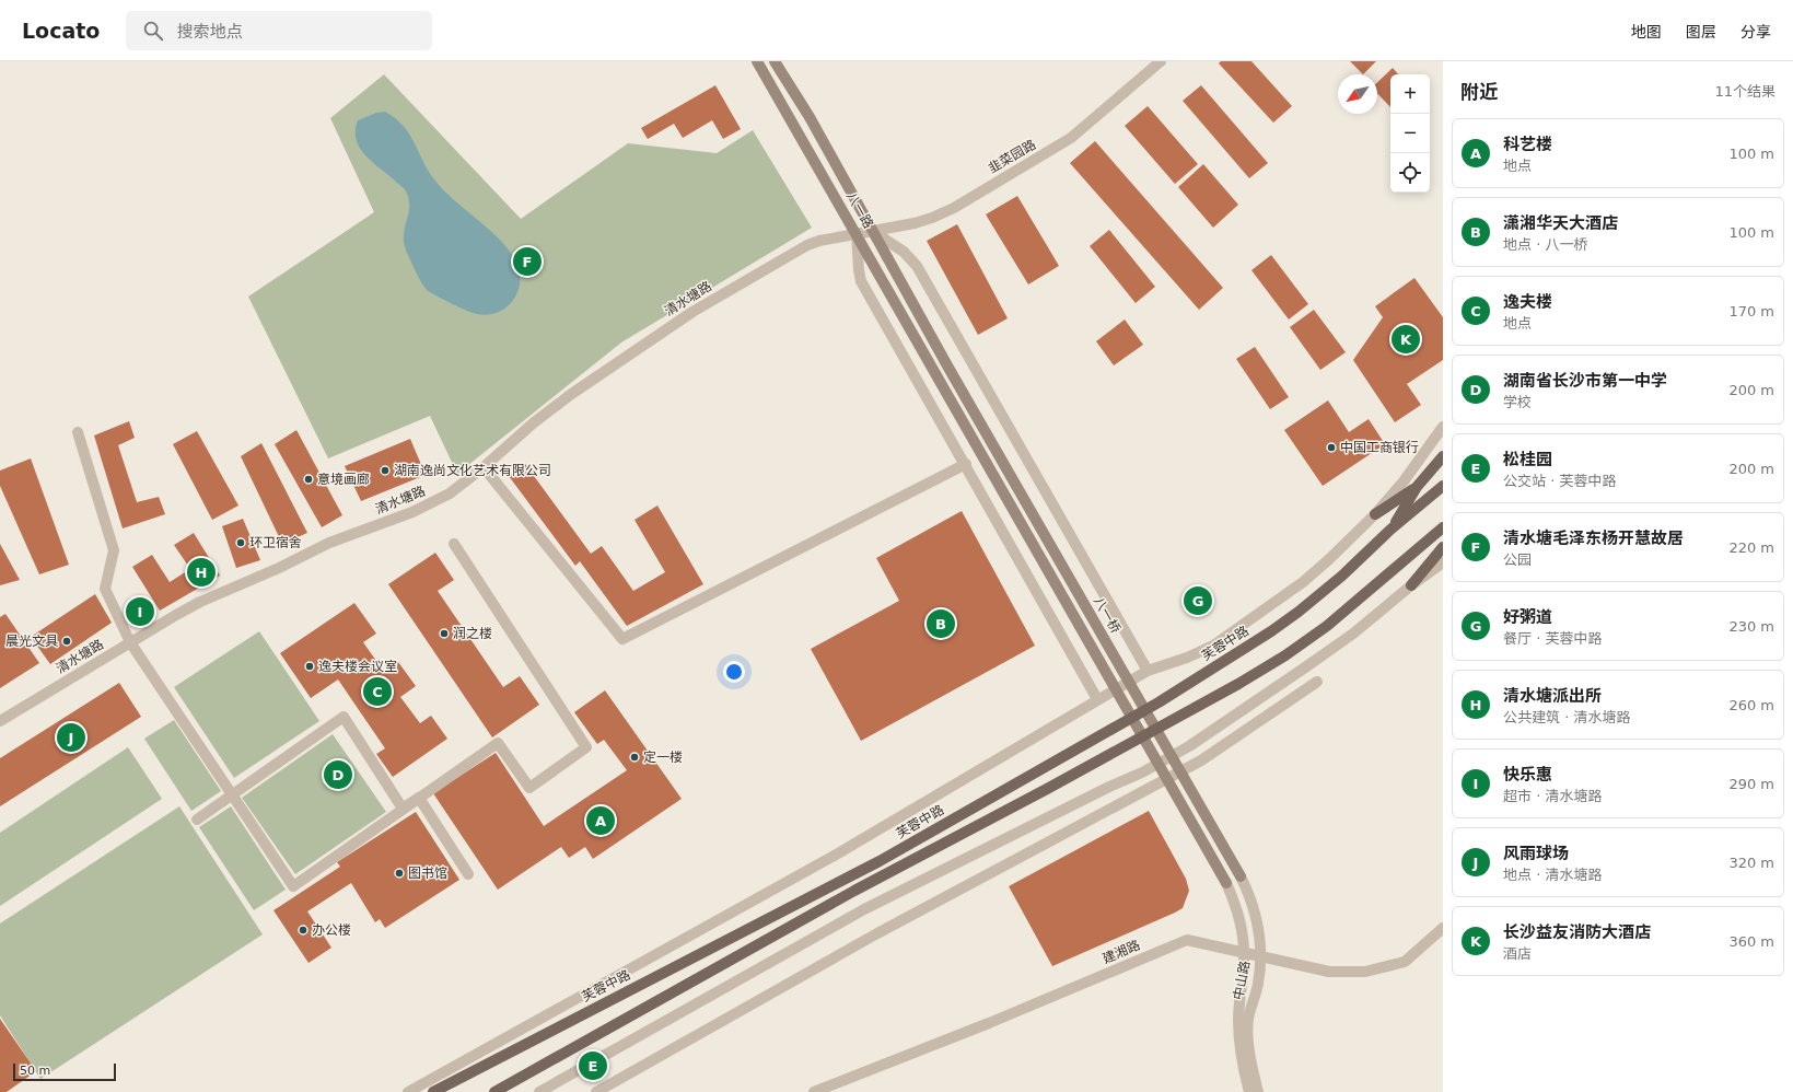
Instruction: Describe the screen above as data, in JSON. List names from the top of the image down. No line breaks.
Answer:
{"streets":{"main road":["八一路","八一桥","芙蓉中路"],"street":["韭菜园路","清水塘路","建湘路","中山路"]},"crossings":[["韭菜园路","八一路"],["韭菜园路","清水塘路"],["八一路","清水塘路"],["八一路","八一桥"],["八一路","中山路"],["八一桥","中山路"],["建湘路","中山路"]],"places":["中国工商银行","湖南逸尚文化艺术有限公司","意境画廊","环卫宿舍","润之楼","晨光文具","逸夫楼会议室","定一楼","图书馆","办公楼"],"scale_bar":"50 m","north":"bottom left","page":{"header":"Locato","search":"搜索地点","nav":["地图","图层","分享"],"heading":["附近","11个结果"],"map_buttons":["+","−"],"list":[{"mark":"A","name":"科艺楼","note":"地点","value":"100 m"},{"mark":"B","name":"潇湘华天大酒店","note":"地点 · 八一桥","value":"100 m"},{"mark":"C","name":"逸夫楼","note":"地点","value":"170 m"},{"mark":"D","name":"湖南省长沙市第一中学","note":"学校","value":"200 m"},{"mark":"E","name":"松桂园","note":"公交站 · 芙蓉中路","value":"200 m"},{"mark":"F","name":"清水塘毛泽东杨开慧故居","note":"公园","value":"220 m"},{"mark":"G","name":"好粥道","note":"餐厅 · 芙蓉中路","value":"230 m"},{"mark":"H","name":"清水塘派出所","note":"公共建筑 · 清水塘路","value":"260 m"},{"mark":"I","name":"快乐惠","note":"超市 · 清水塘路","value":"290 m"},{"mark":"J","name":"风雨球场","note":"地点 · 清水塘路","value":"320 m"},{"mark":"K","name":"长沙益友消防大酒店","note":"酒店","value":"360 m"}],"pins":["F","K","H","G","I","B","C","J","D","A","E"],"scale":"50 m"}}
